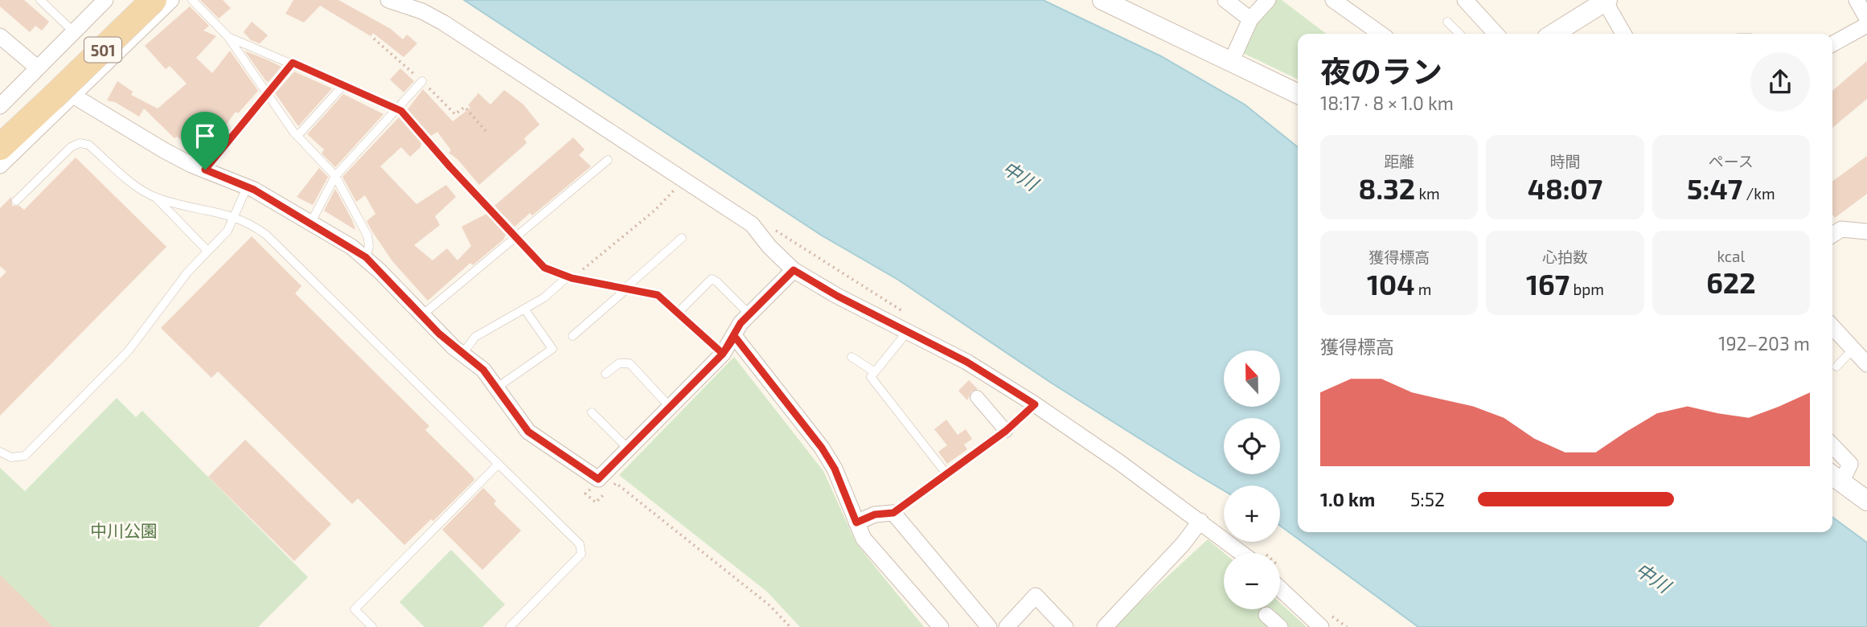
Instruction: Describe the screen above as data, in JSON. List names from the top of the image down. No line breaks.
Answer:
{"streets":{"main road":["501"]},"water":["中川"],"parks":["中川公園"],"north":"top","page":{"heading":["夜のラン","18:17 · 8 × 1.0 km"],"stats":[["距離","8.32 km"],["時間","48:07"],["ペース","5:47 /km"],["獲得標高","104 m"],["心拍数","167 bpm"],["kcal","622"]],"chart":["獲得標高","192–203 m"],"map_buttons":["+","−"],"list":[{"name":"1.0 km","note":"5:52"}]}}
